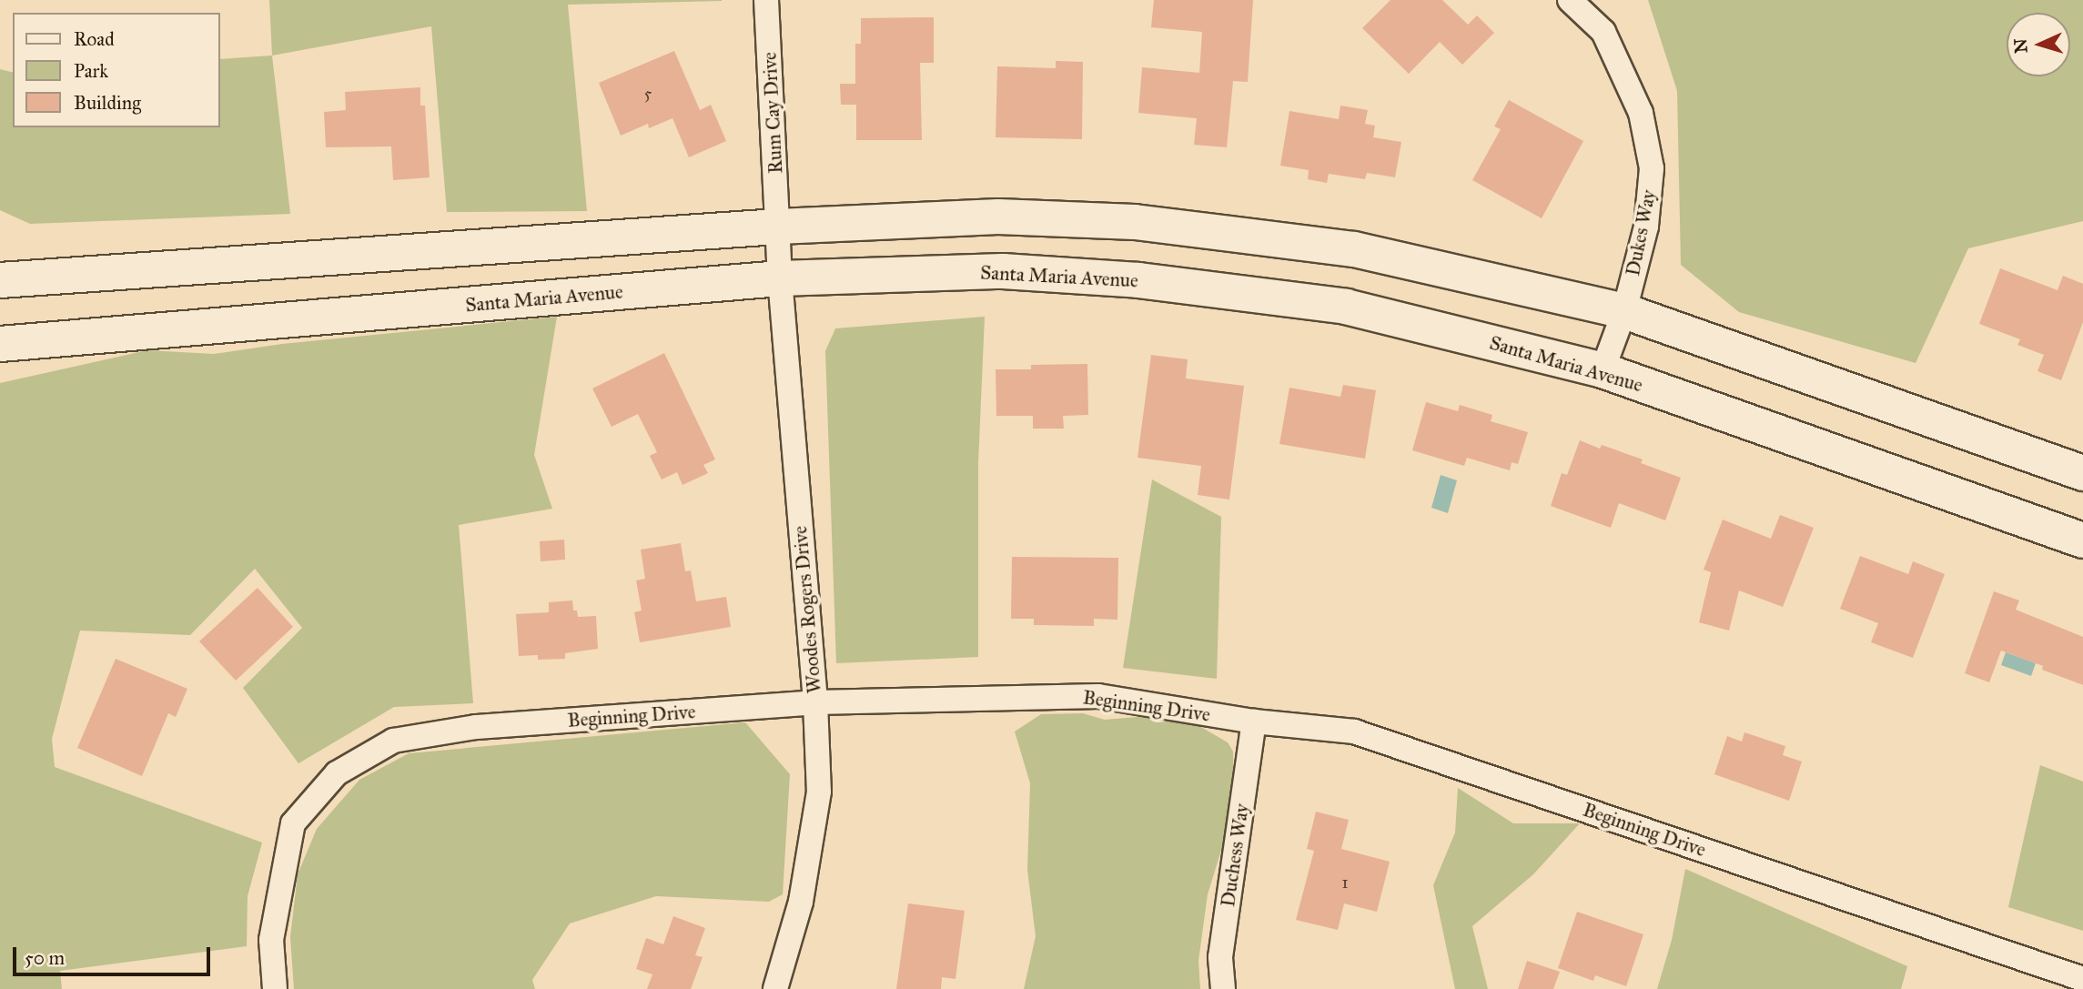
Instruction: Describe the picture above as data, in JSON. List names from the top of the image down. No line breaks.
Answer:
{"streets":{"street":["Rum Cay Drive","Dukes Way","Santa Maria Avenue","Woodes Rogers Drive","Beginning Drive","Duchess Way"]},"crossings":[["Rum Cay Drive","Woodes Rogers Drive"],["Dukes Way","Santa Maria Avenue"],["Santa Maria Avenue","Woodes Rogers Drive"],["Woodes Rogers Drive","Beginning Drive"],["Beginning Drive","Duchess Way"]],"house_numbers":["5","1"],"legend":["Road","Park","Building"],"scale_bar":"50 m","north":"left"}
